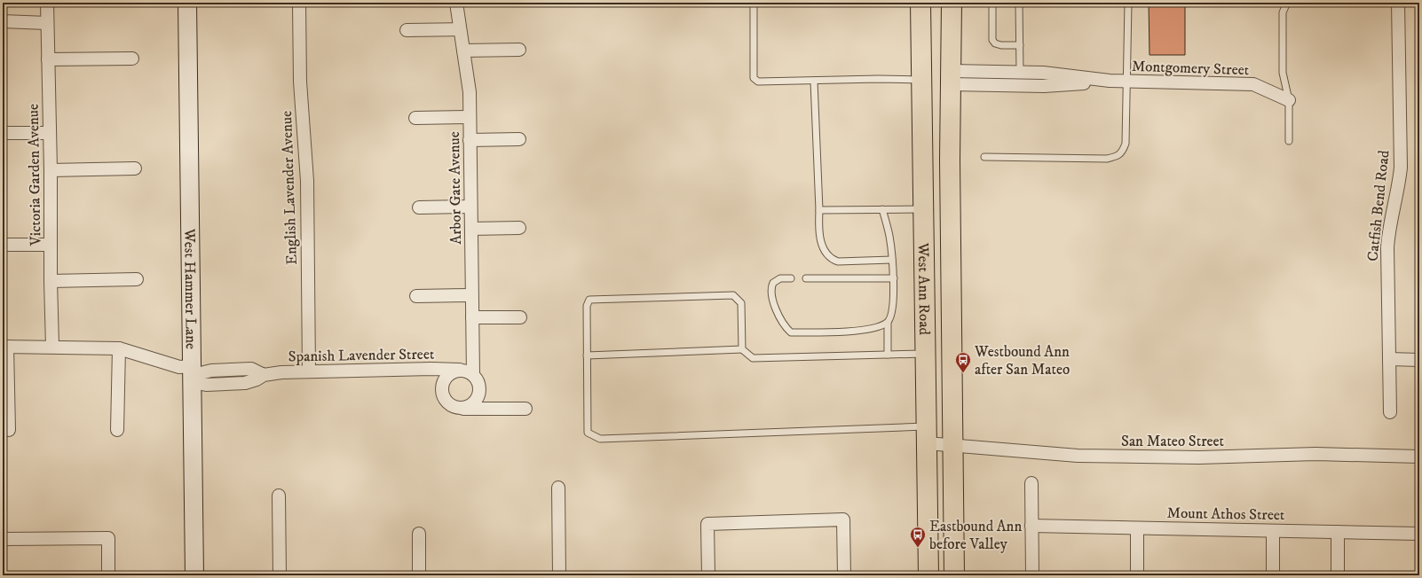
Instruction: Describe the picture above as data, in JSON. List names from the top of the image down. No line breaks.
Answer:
{"streets":{"main road":["West Ann Road"],"street":["Montgomery Street","Victoria Garden Avenue","English Lavender Avenue","Arbor Gate Avenue","Catfish Bend Road","West Hammer Lane","Spanish Lavender Street","San Mateo Street","Mount Athos Street"]},"crossings":[["Montgomery Street","West Ann Road"],["English Lavender Avenue","Spanish Lavender Street"],["Arbor Gate Avenue","Spanish Lavender Street"],["West Hammer Lane","Spanish Lavender Street"],["West Ann Road","San Mateo Street"]],"places":{"bus stop":["Westbound Ann after San Mateo","Eastbound Ann before Valley"]}}
